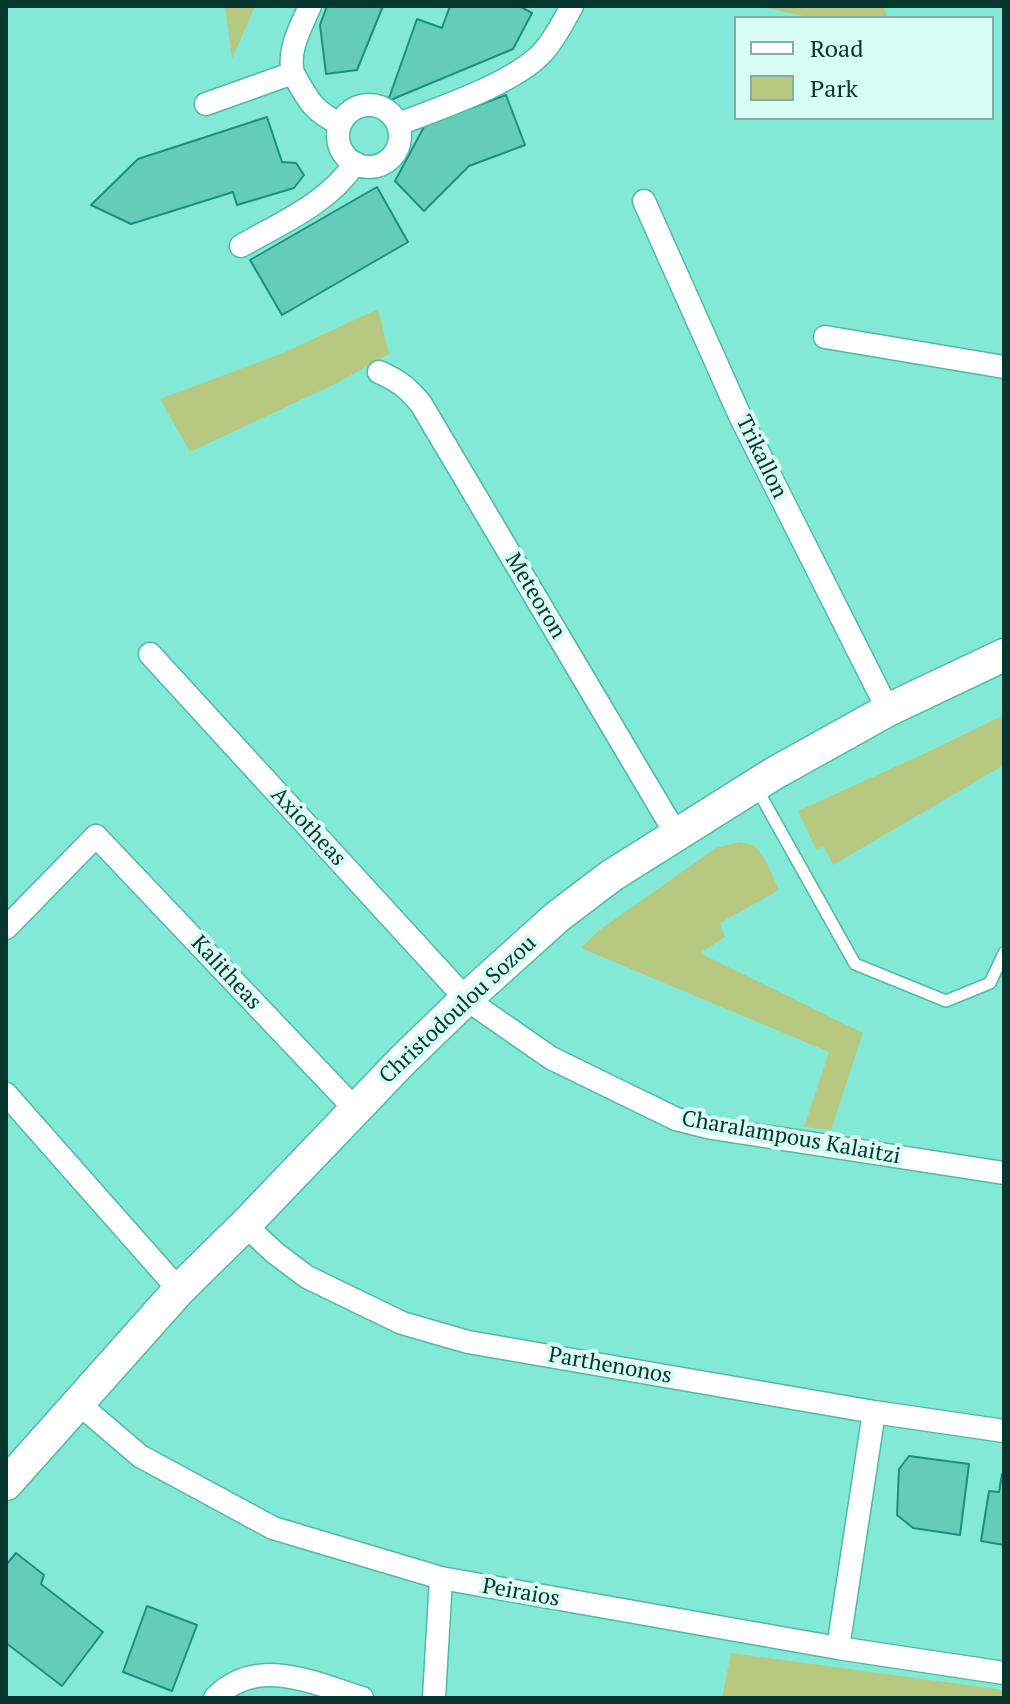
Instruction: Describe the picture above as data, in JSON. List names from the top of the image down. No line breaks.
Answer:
{"streets":{"street":["Trikallon","Meteoron","Axiotheas","Kalitheas","Christodoulou Sozou","Charalampous Kalaitzi","Parthenonos","Peiraios"]},"crossings":[["Trikallon","Christodoulou Sozou"],["Meteoron","Christodoulou Sozou"],["Axiotheas","Christodoulou Sozou"],["Axiotheas","Charalampous Kalaitzi"],["Kalitheas","Christodoulou Sozou"],["Christodoulou Sozou","Charalampous Kalaitzi"],["Christodoulou Sozou","Parthenonos"],["Christodoulou Sozou","Peiraios"]],"legend":["Road","Park"]}
